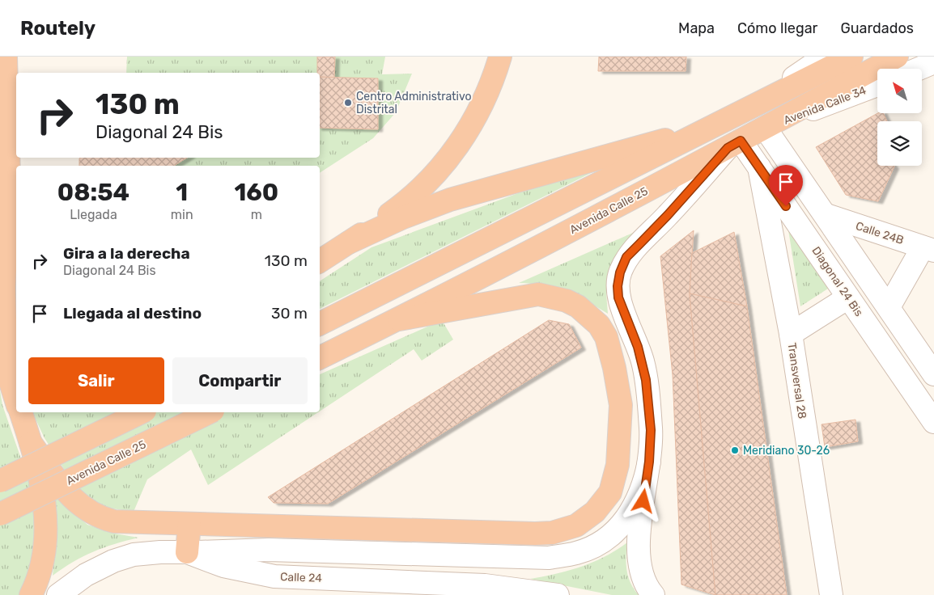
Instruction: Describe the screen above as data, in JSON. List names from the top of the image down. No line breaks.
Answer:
{"streets":{"highway":["Avenida Calle 25"],"street":["Avenida Calle 34","Calle 24B","Diagonal 24 Bis","Transversal 28","Calle 24"]},"crossings":[["Avenida Calle 34","Avenida Calle 25"],["Avenida Calle 25","Diagonal 24 Bis"],["Diagonal 24 Bis","Transversal 28"]],"places":["Centro Administrativo Distrital","Meridiano 30-26"],"north":"top left","page":{"header":"Routely","nav":["Mapa","Cómo llegar","Guardados"],"turn":["130 m","Diagonal 24 Bis"],"eta":["08:54","Llegada","1","min","160","m"],"list":[{"name":"Gira a la derecha","note":"Diagonal 24 Bis","value":"130 m"},{"name":"Llegada al destino","value":"30 m"}],"buttons":["Salir","Compartir"]}}
